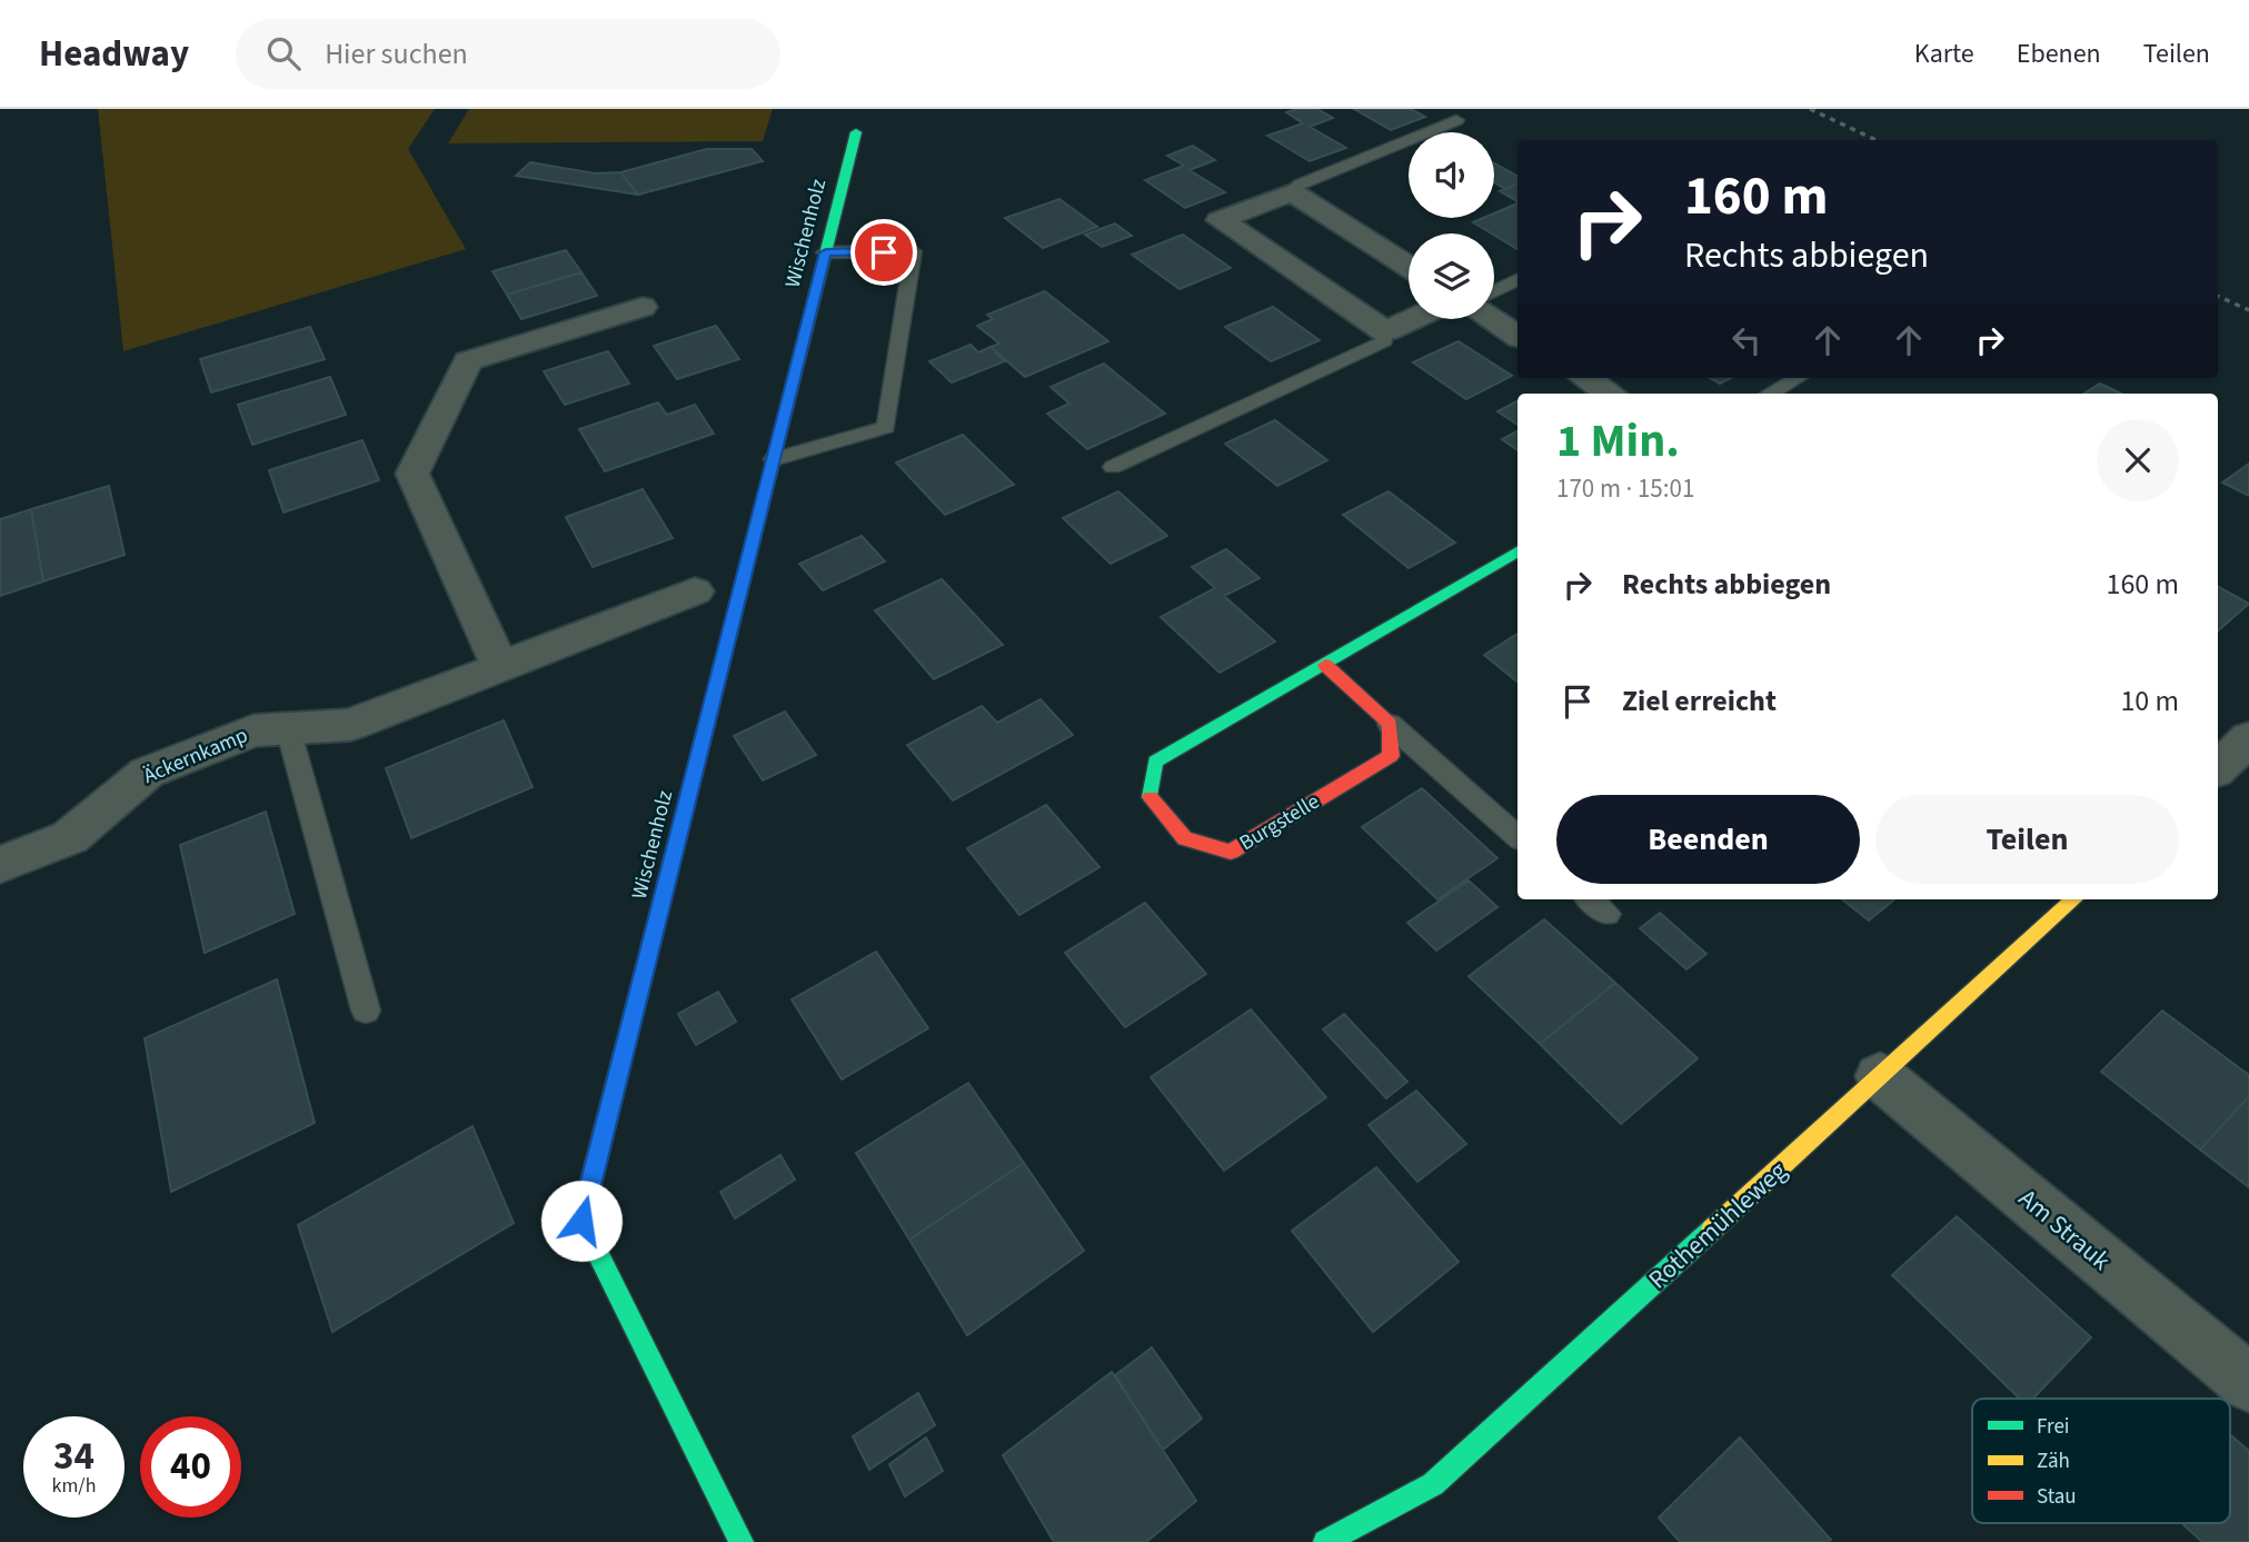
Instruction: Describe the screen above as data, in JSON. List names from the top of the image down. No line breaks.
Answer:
{"streets":{"street":["Wischenholz","Äckernkamp","Burgstelle","Rothemühleweg","Am Strauk"]},"crossings":[["Rothemühleweg","Am Strauk"]],"legend":["Frei","Zäh","Stau"],"page":{"header":"Headway","search":"Hier suchen","nav":["Karte","Ebenen","Teilen"],"turn":["160 m","Rechts abbiegen"],"heading":["1 Min.","170 m · 15:01"],"list":[{"name":"Rechts abbiegen","value":"160 m"},{"name":"Ziel erreicht","value":"10 m"}],"buttons":["Beenden","Teilen"],"speed":"34 km/h","limit":"40"}}
